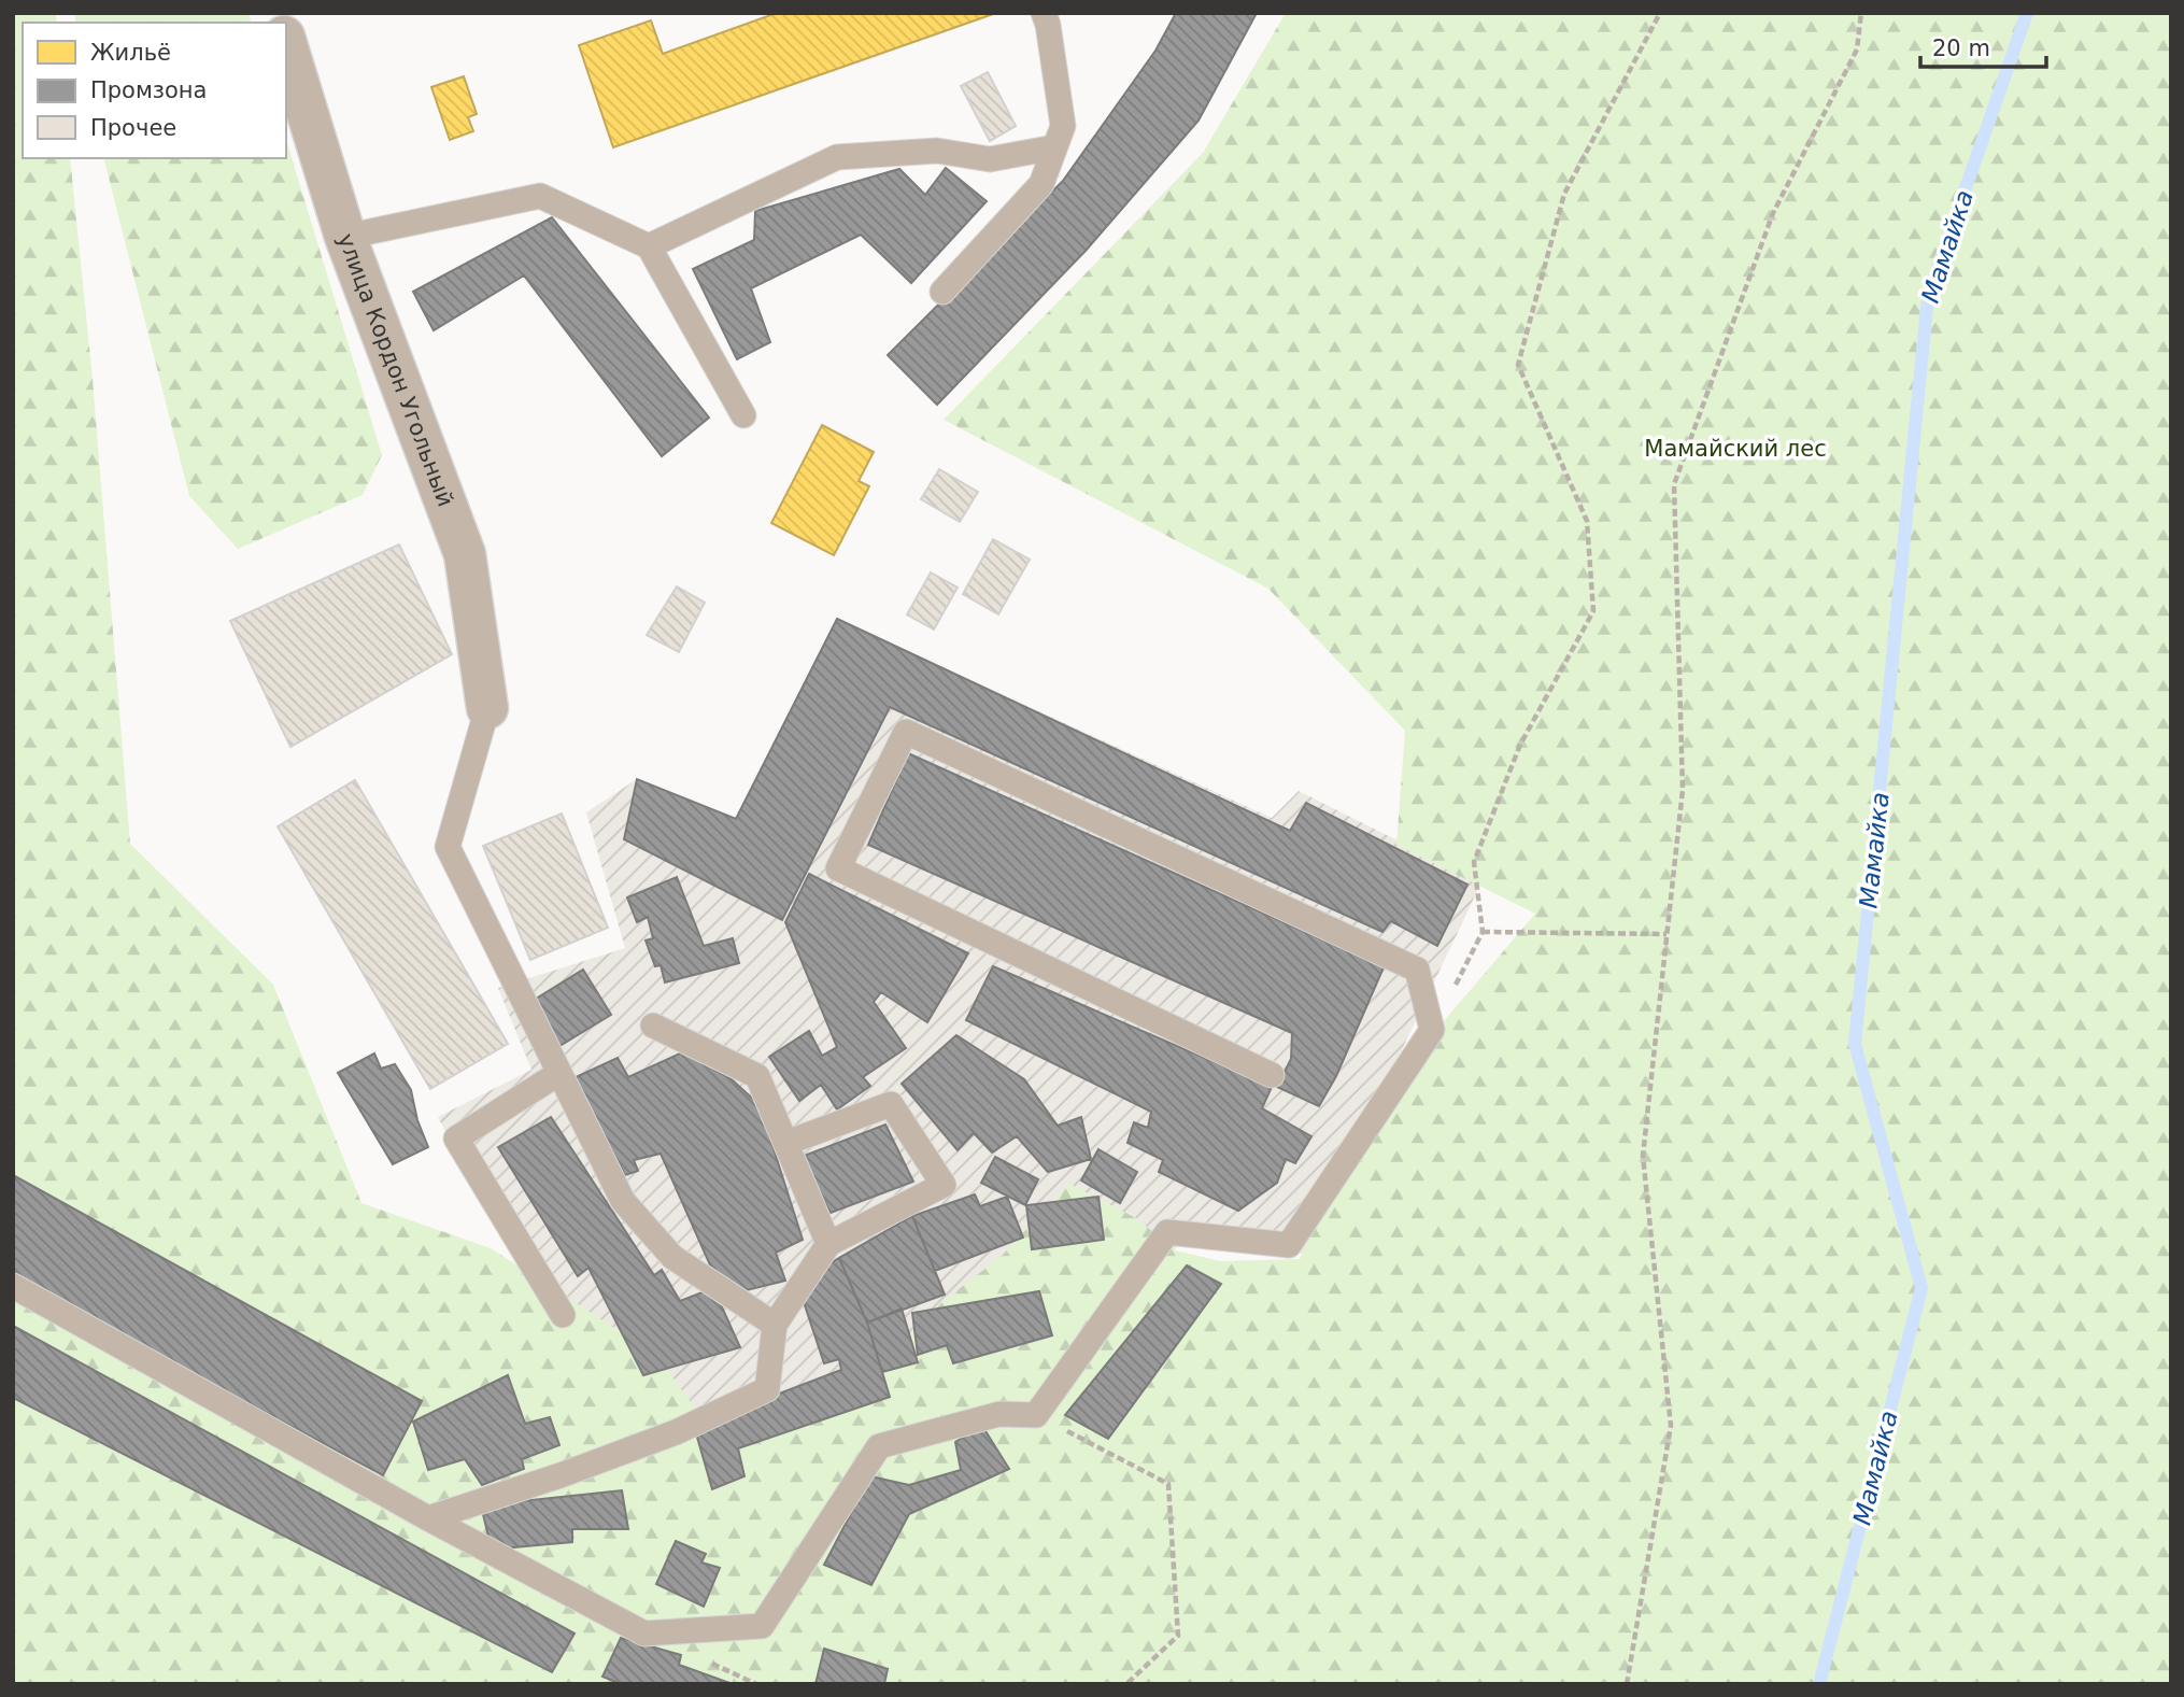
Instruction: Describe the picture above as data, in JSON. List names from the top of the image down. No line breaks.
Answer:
{"streets":{"street":["улица Кордон Угольный"]},"water":["Мамайка"],"parks":["Мамайский лес"],"legend":["Жильё","Промзона","Прочее"],"scale_bar":"20 m"}
